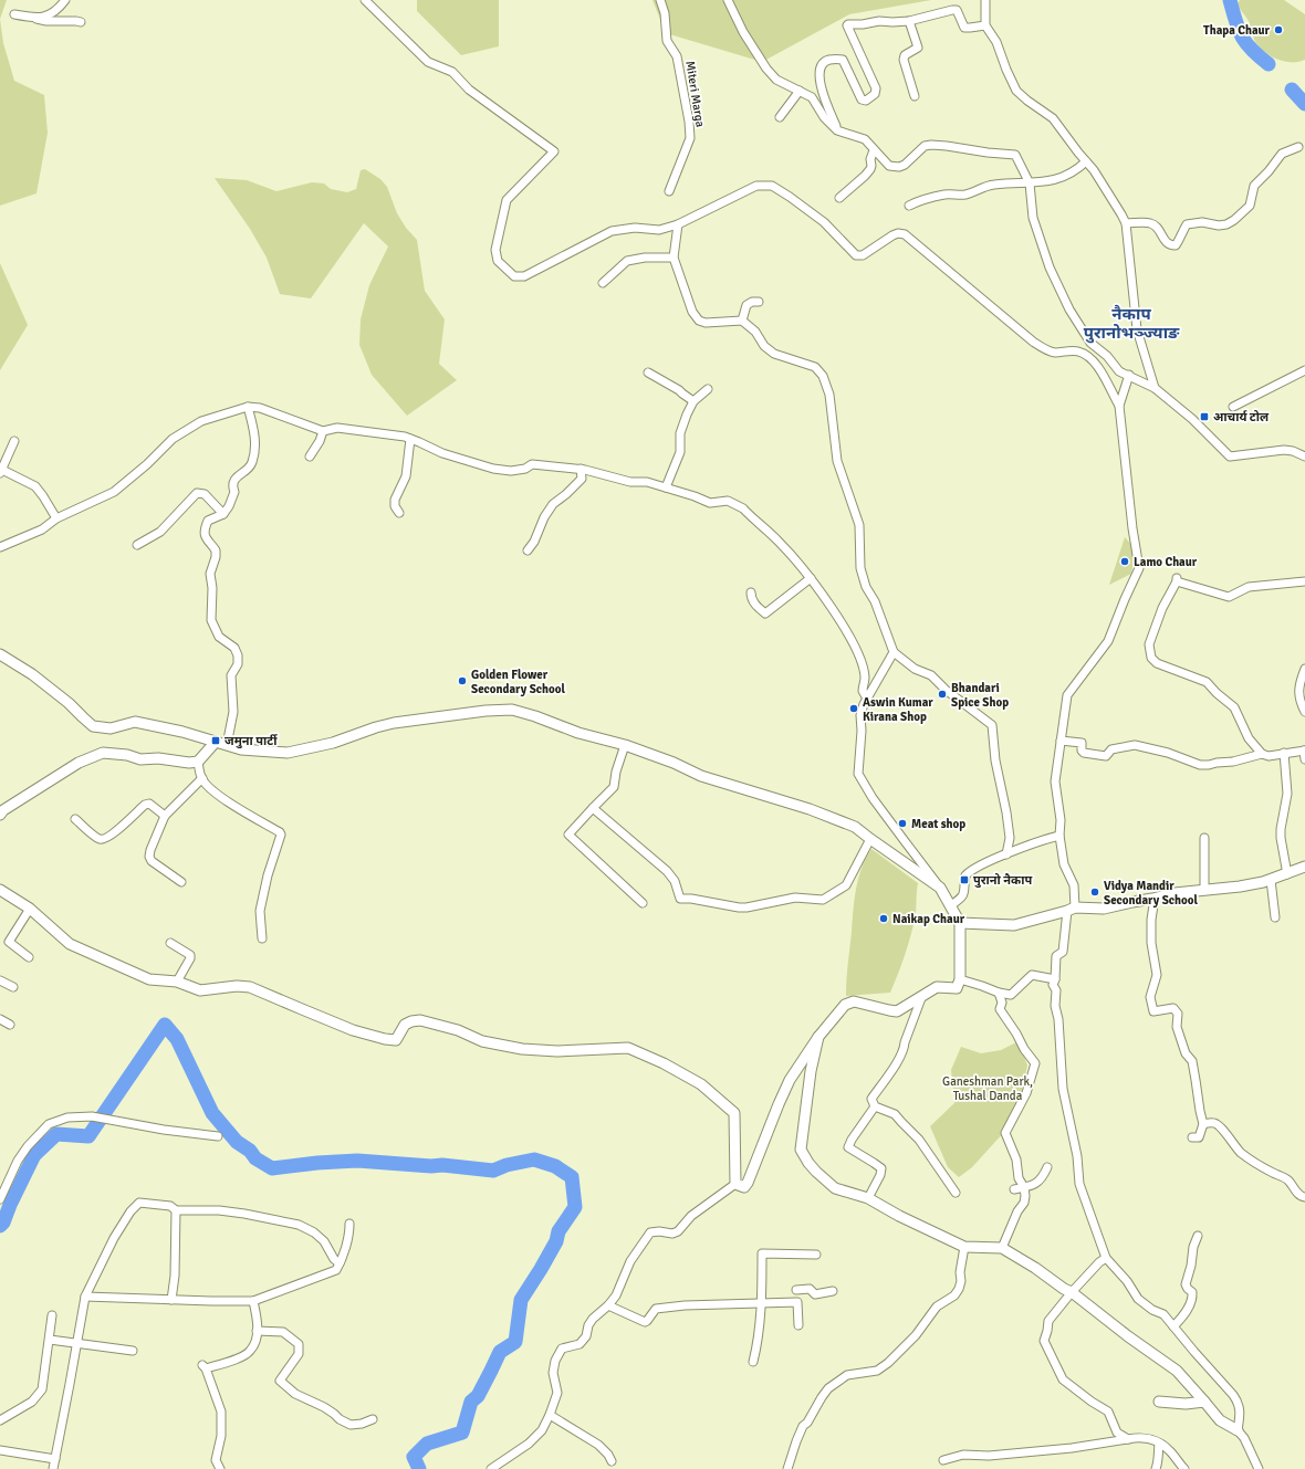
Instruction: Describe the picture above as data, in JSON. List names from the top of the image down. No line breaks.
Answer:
{"streets":{"street":["Miteri Marga"]},"districts":["नैकाप पुरानोभञ्ज्याङ"],"parks":["Ganeshman Park, Tushal Danda"],"places":{"other":["Thapa Chaur","Lamo Chaur","Golden Flower Secondary School","Bhandari Spice Shop","Aswin Kumar Kirana Shop","Meat shop","Vidya Mandir Secondary School","Naikap Chaur"],"transit":["आचार्य टोल","जमुना पार्टी","पुरानो नैकाप"]}}
